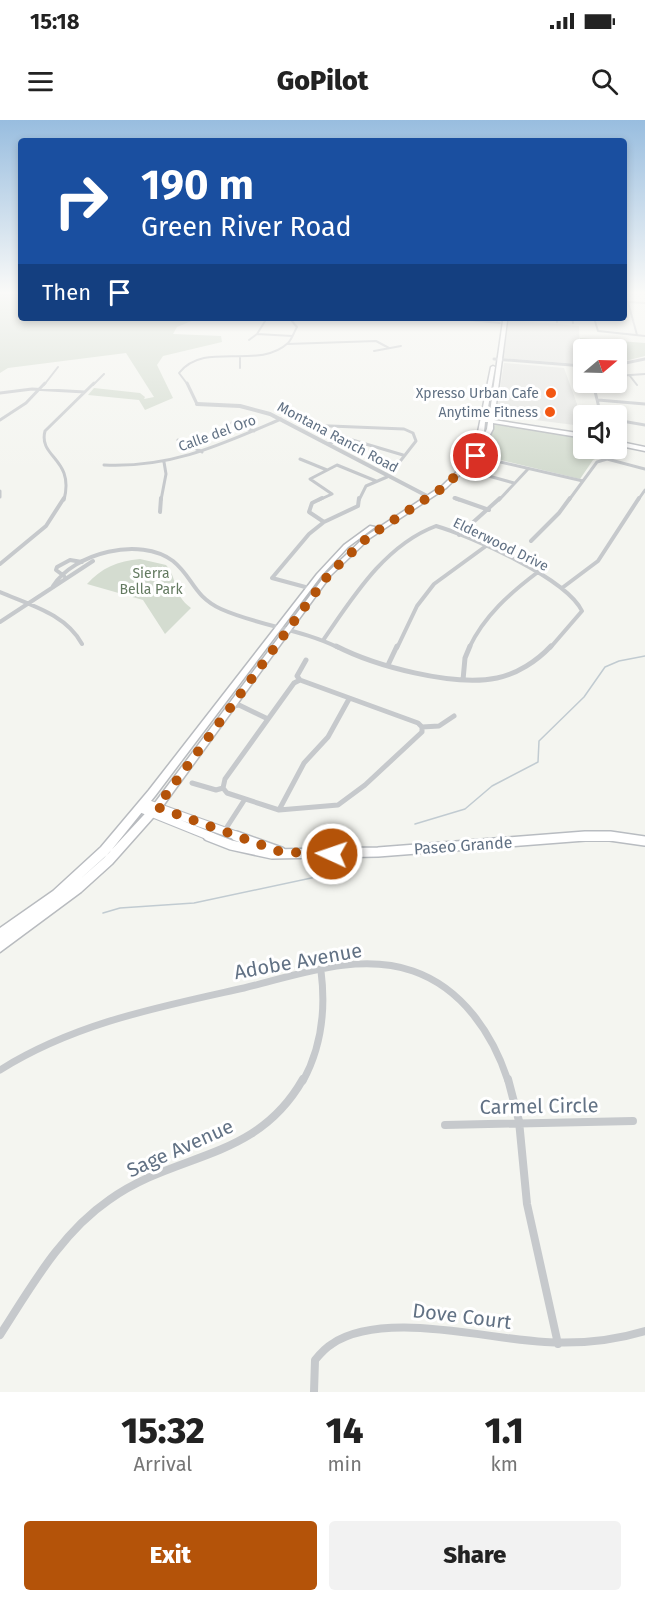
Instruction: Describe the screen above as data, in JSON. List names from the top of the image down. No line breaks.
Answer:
{"streets":{"main road":["Paseo Grande"],"street":["Calle del Oro","Montana Ranch Road","Elderwood Drive","Adobe Avenue","Carmel Circle","Sage Avenue","Dove Court"]},"crossings":[["Calle del Oro","Montana Ranch Road"],["Adobe Avenue","Carmel Circle"],["Adobe Avenue","Sage Avenue"],["Adobe Avenue","Dove Court"]],"parks":["Sierra Bella Park"],"places":["Xpresso Urban Cafe","Anytime Fitness"],"north":"right","page":{"status":"15:18","header":"GoPilot","turn":["190 m","Green River Road"],"then":"Then","eta":["15:32","Arrival","14","min","1.1","km"],"buttons":["Exit","Share"]}}
